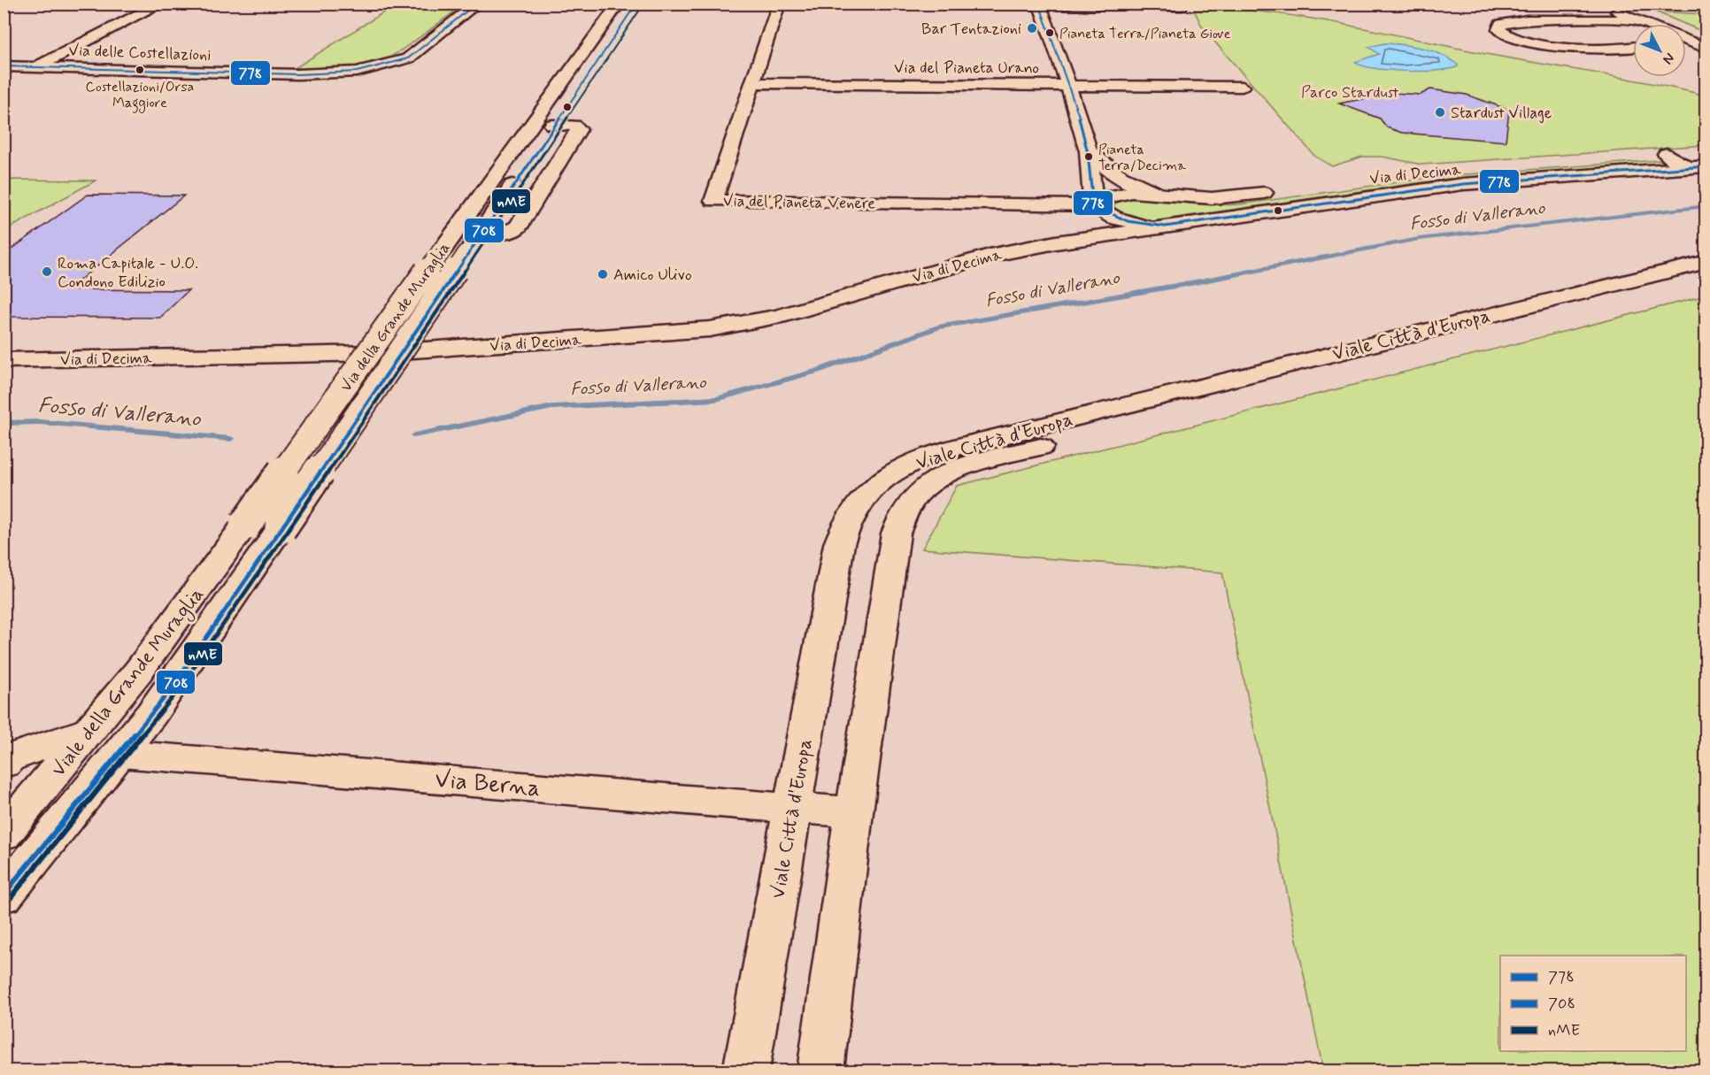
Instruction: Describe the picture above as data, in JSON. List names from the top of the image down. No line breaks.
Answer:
{"streets":{"street":["Via delle Costellazioni","Via del Pianeta Urano","Via di Decima","Via del Pianeta Venere","Via della Grande Muraglia","Viale Città d'Europa","Viale della Grande Muraglia","Via Berna"]},"crossings":[["Via del Pianeta Urano","Via del Pianeta Venere"],["Via di Decima","Via del Pianeta Venere"],["Via della Grande Muraglia","Viale della Grande Muraglia"],["Viale Città d'Europa","Via Berna"],["Viale della Grande Muraglia","Via Berna"]],"water":["Fosso di Vallerano"],"parks":["Parco Stardust"],"places":["Bar Tentazioni","Pianeta Terra/Pianeta Giove","Costellazioni/Orsa Maggiore","Stardust Village","Pianeta Terra/Decima","Roma Capitale - U.O. Condono Edilizio","Amico Ulivo"],"lines":["transit line 778","transit line 708","transit line nME"],"legend":["778","708","nME"],"north":"bottom right"}
